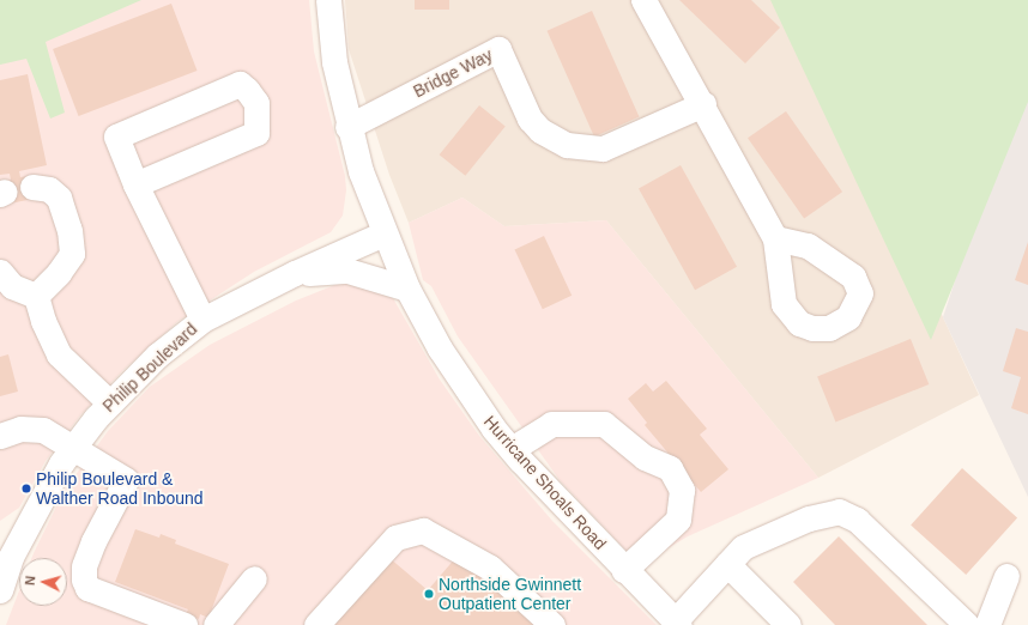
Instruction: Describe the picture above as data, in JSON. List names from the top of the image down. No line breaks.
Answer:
{"streets":{"street":["Bridge Way","Philip Boulevard","Hurricane Shoals Road"]},"crossings":[["Bridge Way","Hurricane Shoals Road"],["Philip Boulevard","Hurricane Shoals Road"]],"places":["Philip Boulevard & Walther Road Inbound","Northside Gwinnett Outpatient Center"],"north":"left"}
